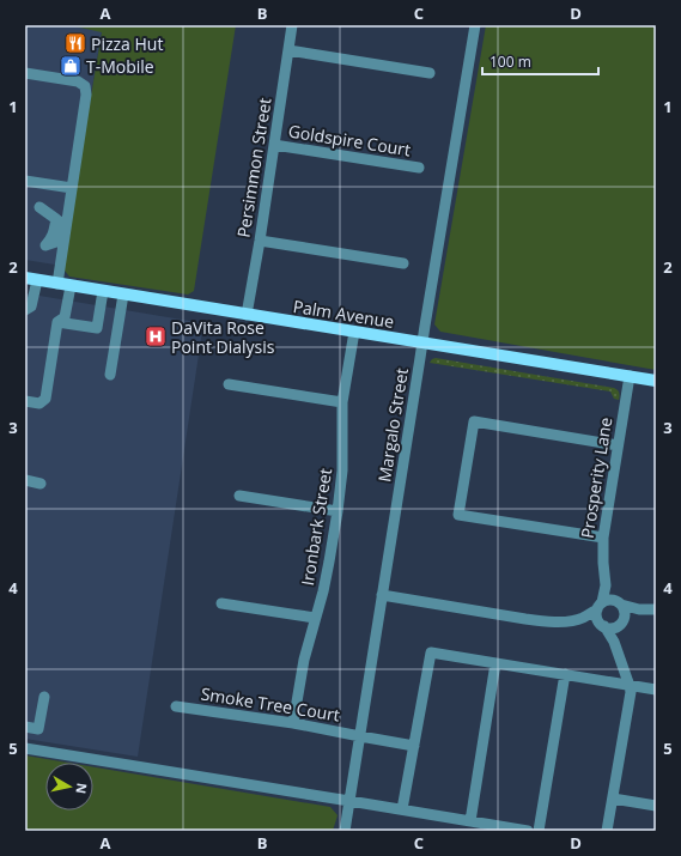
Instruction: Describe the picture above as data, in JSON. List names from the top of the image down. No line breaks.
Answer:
{"streets":{"main road":["Palm Avenue"],"street":["Goldspire Court","Persimmon Street","Margalo Street","Prosperity Lane","Ironbark Street","Smoke Tree Court"]},"crossings":[["Goldspire Court","Persimmon Street"],["Persimmon Street","Palm Avenue"],["Palm Avenue","Margalo Street"],["Palm Avenue","Prosperity Lane"],["Palm Avenue","Ironbark Street"],["Margalo Street","Smoke Tree Court"],["Ironbark Street","Smoke Tree Court"]],"places":{"restaurant":["Pizza Hut"],"shop":["T-Mobile"],"hospital":["DaVita Rose Point Dialysis"]},"scale_bar":"100 m","north":"right","grid":{"columns":["A","B","C","D"],"rows":["1","2","3","4","5"]}}
